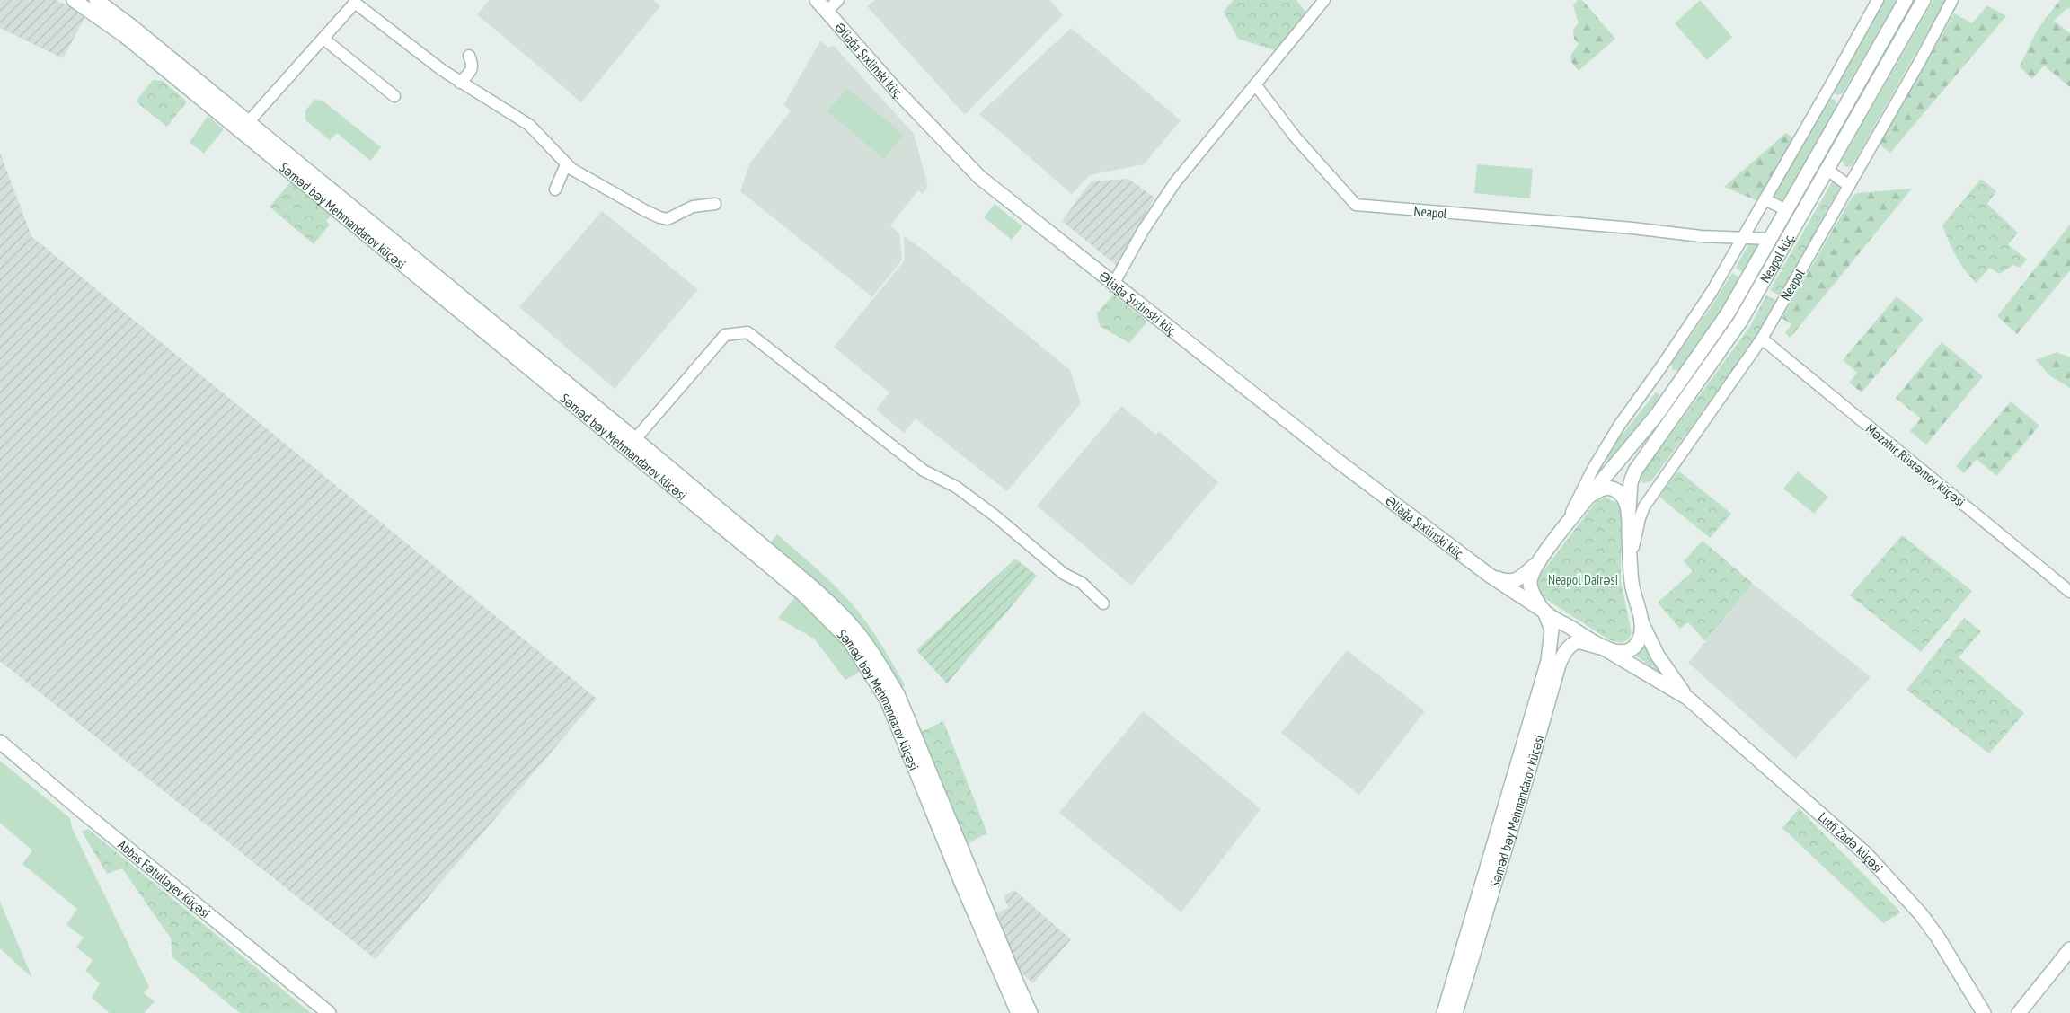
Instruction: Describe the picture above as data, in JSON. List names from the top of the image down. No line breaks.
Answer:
{"streets":{"main road":["Əliağa Şıxlinski küç.","Səməd bəy Mehmandarov küçəsi","Neapol küç.","Lutfi Zadə küçəsi","Abbas Fətullayev küçəsi"],"street":["Neapol","Məzahir Rüstəmov küçəsi"]},"crossings":[["Əliağa Şıxlinski küç.","Səməd bəy Mehmandarov küçəsi"],["Neapol","Neapol küç."],["Neapol","Məzahir Rüstəmov küçəsi"],["Səməd bəy Mehmandarov küçəsi","Neapol küç."],["Neapol küç.","Lutfi Zadə küçəsi"]],"parks":["Neapol Dairəsi"]}
